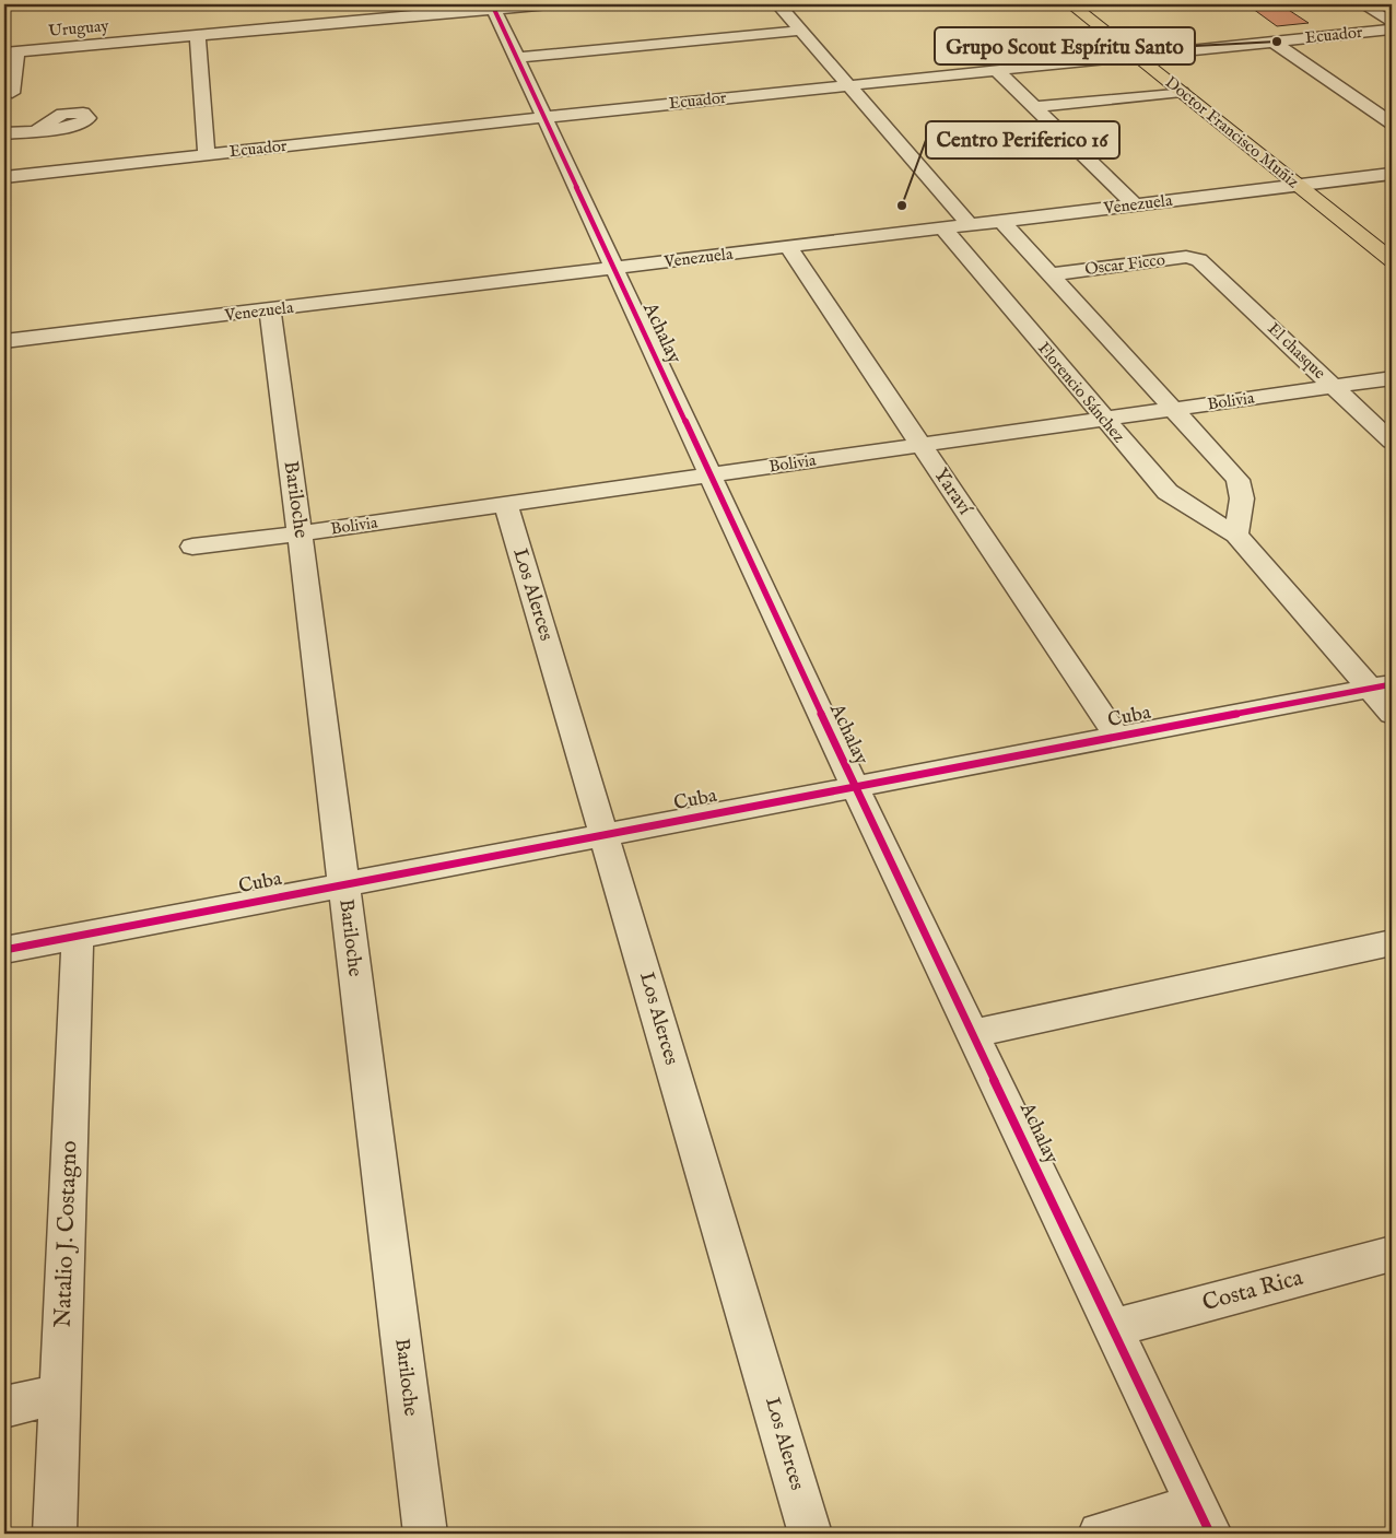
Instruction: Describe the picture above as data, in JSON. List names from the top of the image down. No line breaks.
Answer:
{"streets":{"main road":["Doctor Francisco Muñiz"],"street":["Uruguay","Ecuador","Venezuela","Oscar Ficco","Achalay","El chasque","Florencio Sánchez","Bolivia","Yaraví","Bariloche","Los Alerces","Cuba","Natalio J. Costagno","Costa Rica"]},"crossings":[["Uruguay","Achalay"],["Ecuador","Doctor Francisco Muñiz"],["Ecuador","Achalay"],["Doctor Francisco Muñiz","Venezuela"],["Venezuela","Achalay"],["Venezuela","Florencio Sánchez"],["Venezuela","Yaraví"],["Venezuela","Bariloche"],["Oscar Ficco","El chasque"],["Achalay","Bolivia"],["Achalay","Cuba"],["Achalay","Costa Rica"],["El chasque","Bolivia"],["Florencio Sánchez","Bolivia"],["Florencio Sánchez","Cuba"],["Bolivia","Yaraví"],["Bolivia","Bariloche"],["Bolivia","Los Alerces"],["Yaraví","Cuba"],["Bariloche","Cuba"],["Los Alerces","Cuba"],["Cuba","Natalio J. Costagno"]],"places":["Grupo Scout Espíritu Santo","Centro Periferico 16"]}
